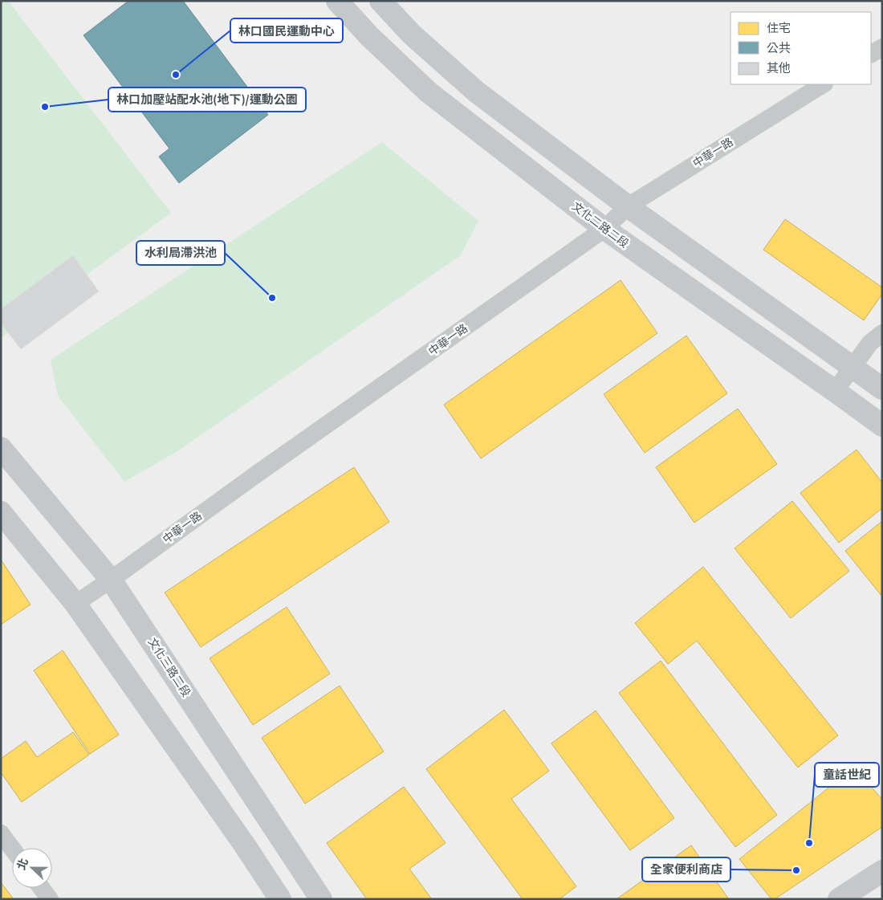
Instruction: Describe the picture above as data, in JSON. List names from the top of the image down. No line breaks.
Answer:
{"streets":{"street":["中華一路","文化二路二段","文化三路二段"]},"crossings":[["中華一路","文化二路二段"],["中華一路","文化三路二段"]],"places":["林口國民運動中心","林口加壓站配水池(地下)/運動公園","水利局滯洪池","童話世紀","全家便利商店"],"legend":["住宅","公共","其他"],"north":"left"}
